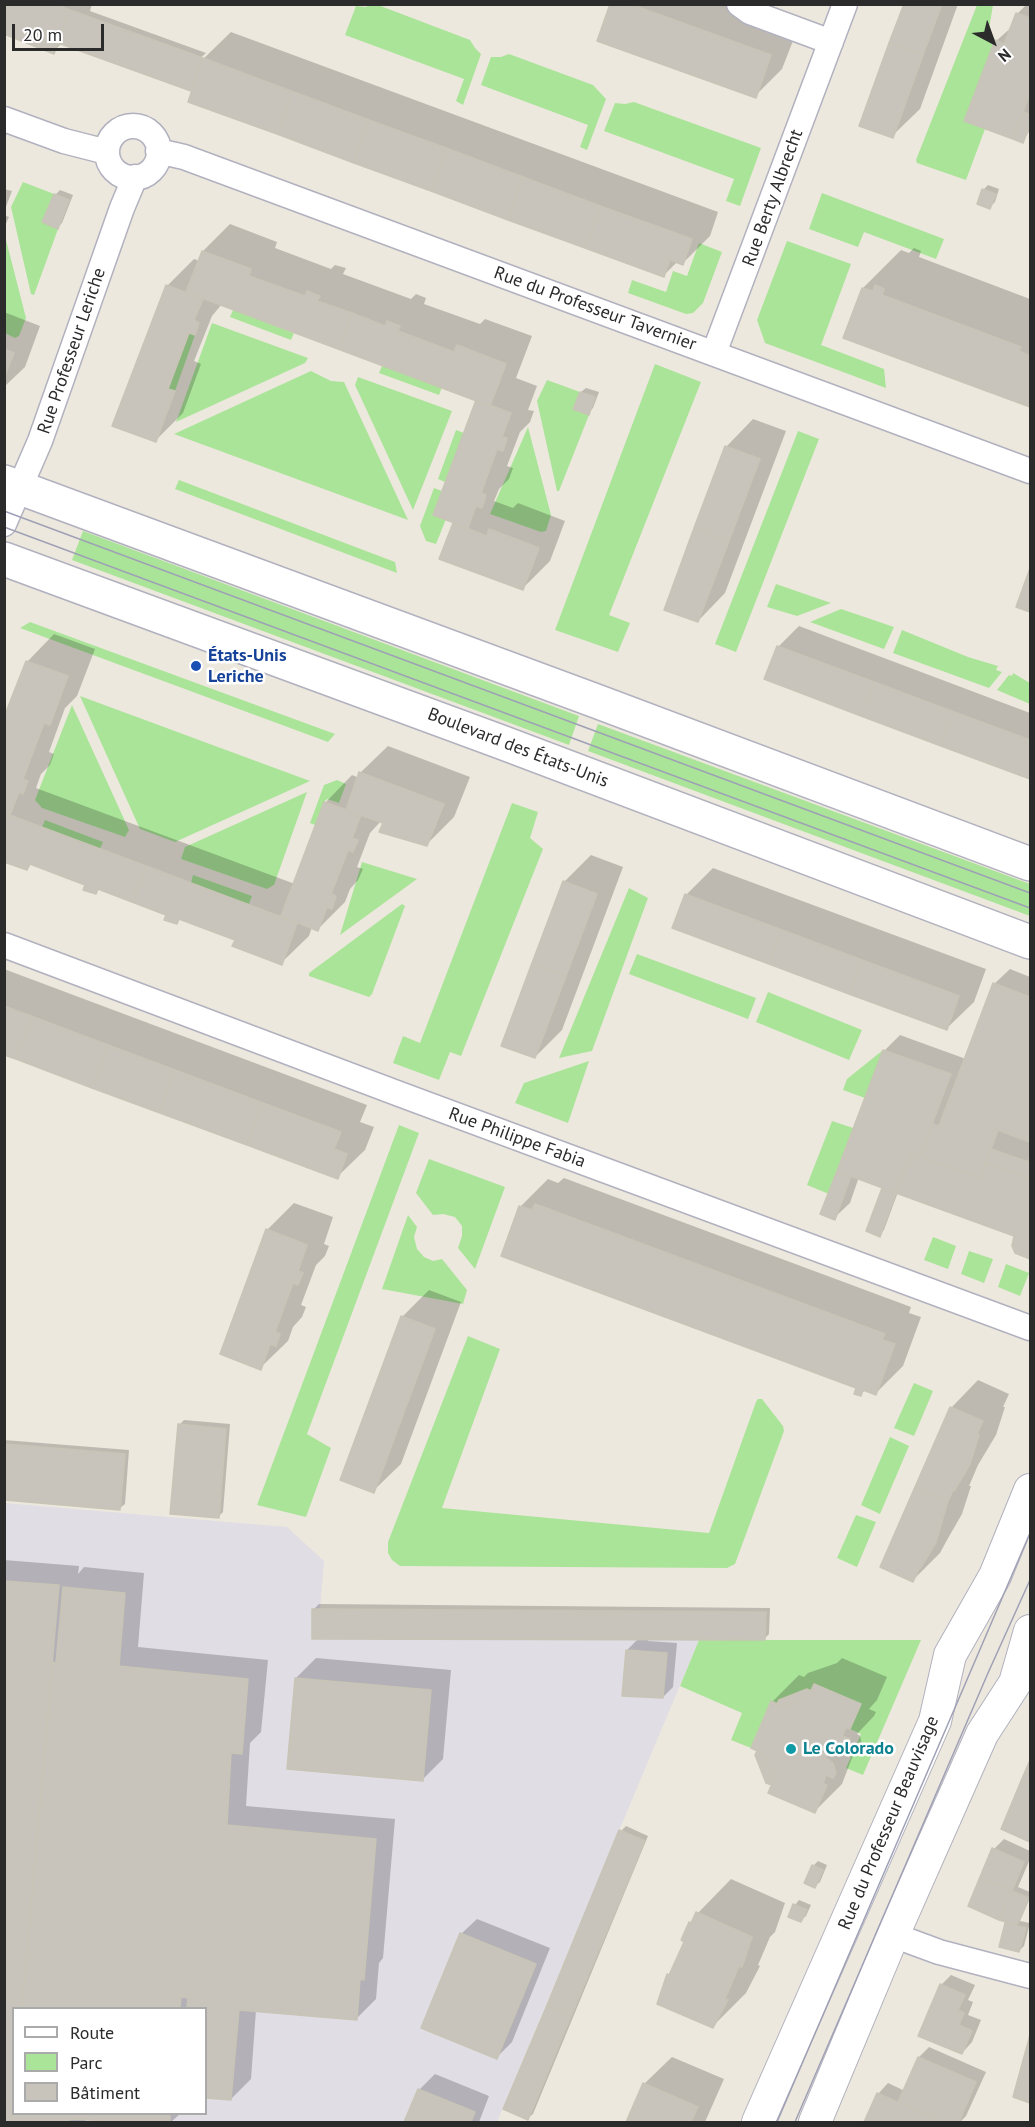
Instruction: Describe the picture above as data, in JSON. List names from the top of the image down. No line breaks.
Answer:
{"streets":{"main road":["Boulevard des États-Unis"],"street":["Rue Berty Albrecht","Rue du Professeur Tavernier","Rue Professeur Leriche","Rue Philippe Fabia","Rue du Professeur Beauvisage"]},"crossings":[["Rue Berty Albrecht","Rue du Professeur Tavernier"],["Rue du Professeur Tavernier","Rue Professeur Leriche"]],"places":["États-Unis Leriche","Le Colorado"],"legend":["Route","Parc","Bâtiment"],"scale_bar":"20 m","north":"bottom right"}
